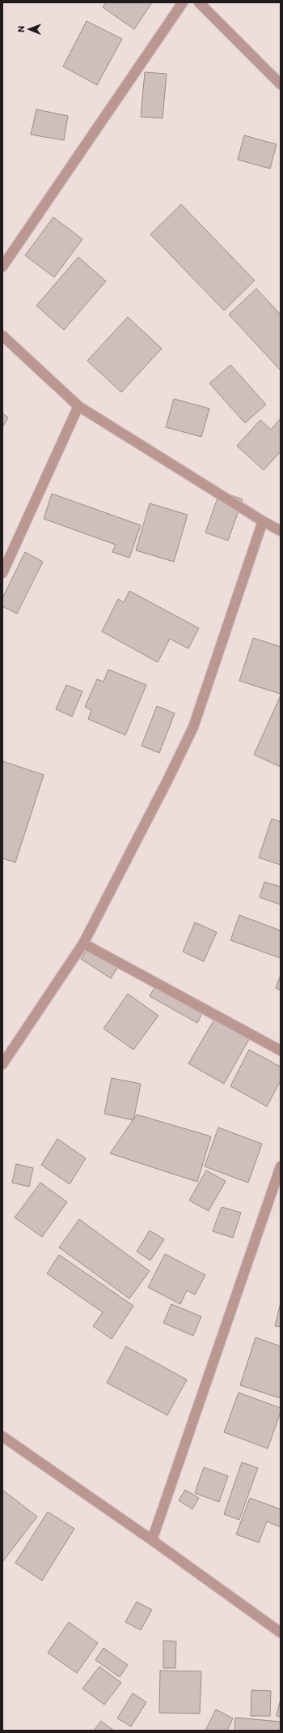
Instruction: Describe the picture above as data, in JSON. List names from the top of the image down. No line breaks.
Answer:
{"north":"left"}
